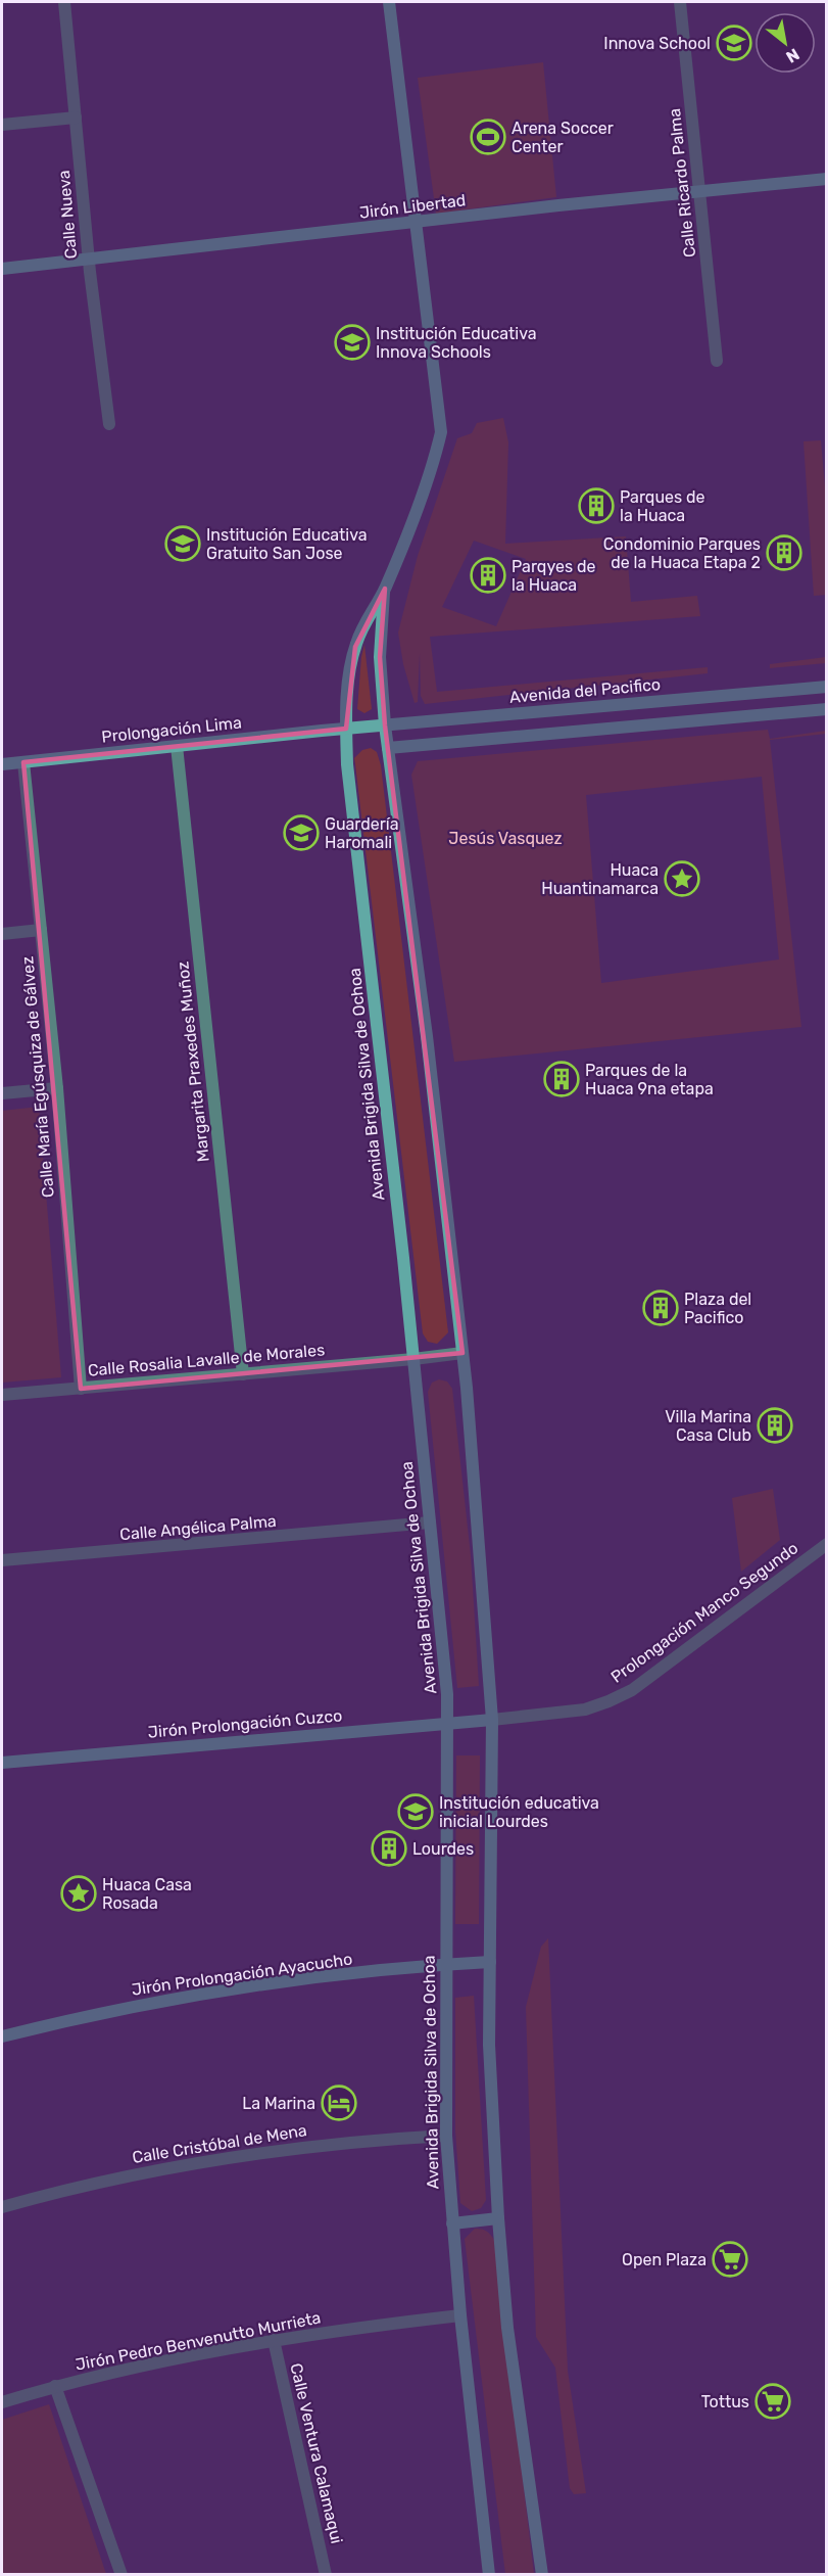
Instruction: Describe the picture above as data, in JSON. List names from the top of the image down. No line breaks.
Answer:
{"streets":{"street":["Calle Ricardo Palma","Jirón Libertad","Calle Nueva","Avenida del Pacifico","Prolongación Lima","Margarita Praxedes Muñoz","Calle María Egúsquiza de Gálvez","Avenida Brigida Silva de Ochoa","Calle Rosalia Lavalle de Morales","Calle Angélica Palma","Prolongación Manco Segundo","Jirón Prolongación Cuzco","Jirón Prolongación Ayacucho","Calle Cristóbal de Mena","Jirón Pedro Benvenutto Murrieta","Calle Ventura Calamaqui"]},"crossings":[["Calle Ricardo Palma","Jirón Libertad"],["Jirón Libertad","Calle Nueva"],["Jirón Libertad","Avenida Brigida Silva de Ochoa"],["Avenida del Pacifico","Prolongación Lima"],["Avenida del Pacifico","Avenida Brigida Silva de Ochoa"],["Prolongación Lima","Margarita Praxedes Muñoz"],["Prolongación Lima","Calle María Egúsquiza de Gálvez"],["Prolongación Lima","Avenida Brigida Silva de Ochoa"],["Margarita Praxedes Muñoz","Calle Rosalia Lavalle de Morales"],["Calle María Egúsquiza de Gálvez","Calle Rosalia Lavalle de Morales"],["Avenida Brigida Silva de Ochoa","Calle Rosalia Lavalle de Morales"],["Avenida Brigida Silva de Ochoa","Calle Angélica Palma"],["Avenida Brigida Silva de Ochoa","Prolongación Manco Segundo"],["Avenida Brigida Silva de Ochoa","Jirón Prolongación Cuzco"],["Avenida Brigida Silva de Ochoa","Jirón Prolongación Ayacucho"],["Avenida Brigida Silva de Ochoa","Calle Cristóbal de Mena"],["Avenida Brigida Silva de Ochoa","Jirón Pedro Benvenutto Murrieta"],["Prolongación Manco Segundo","Jirón Prolongación Cuzco"],["Jirón Pedro Benvenutto Murrieta","Calle Ventura Calamaqui"]],"parks":["Jesús Vasquez"],"places":{"school or university":["Innova School","Institución Educativa Innova Schools","Institución Educativa Gratuito San Jose","Guardería Haromali","Institución educativa inicial Lourdes"],"sports":["Arena Soccer Center"],"building":["Parques de la Huaca","Condominio Parques de la Huaca Etapa 2","Parqyes de la Huaca","Parques de la Huaca 9na etapa","Plaza del Pacifico","Villa Marina Casa Club","Lourdes"],"place":["Huaca Huantinamarca","Huaca Casa Rosada"],"hotel":["La Marina"],"supermarket":["Open Plaza","Tottus"]},"north":"bottom right"}
